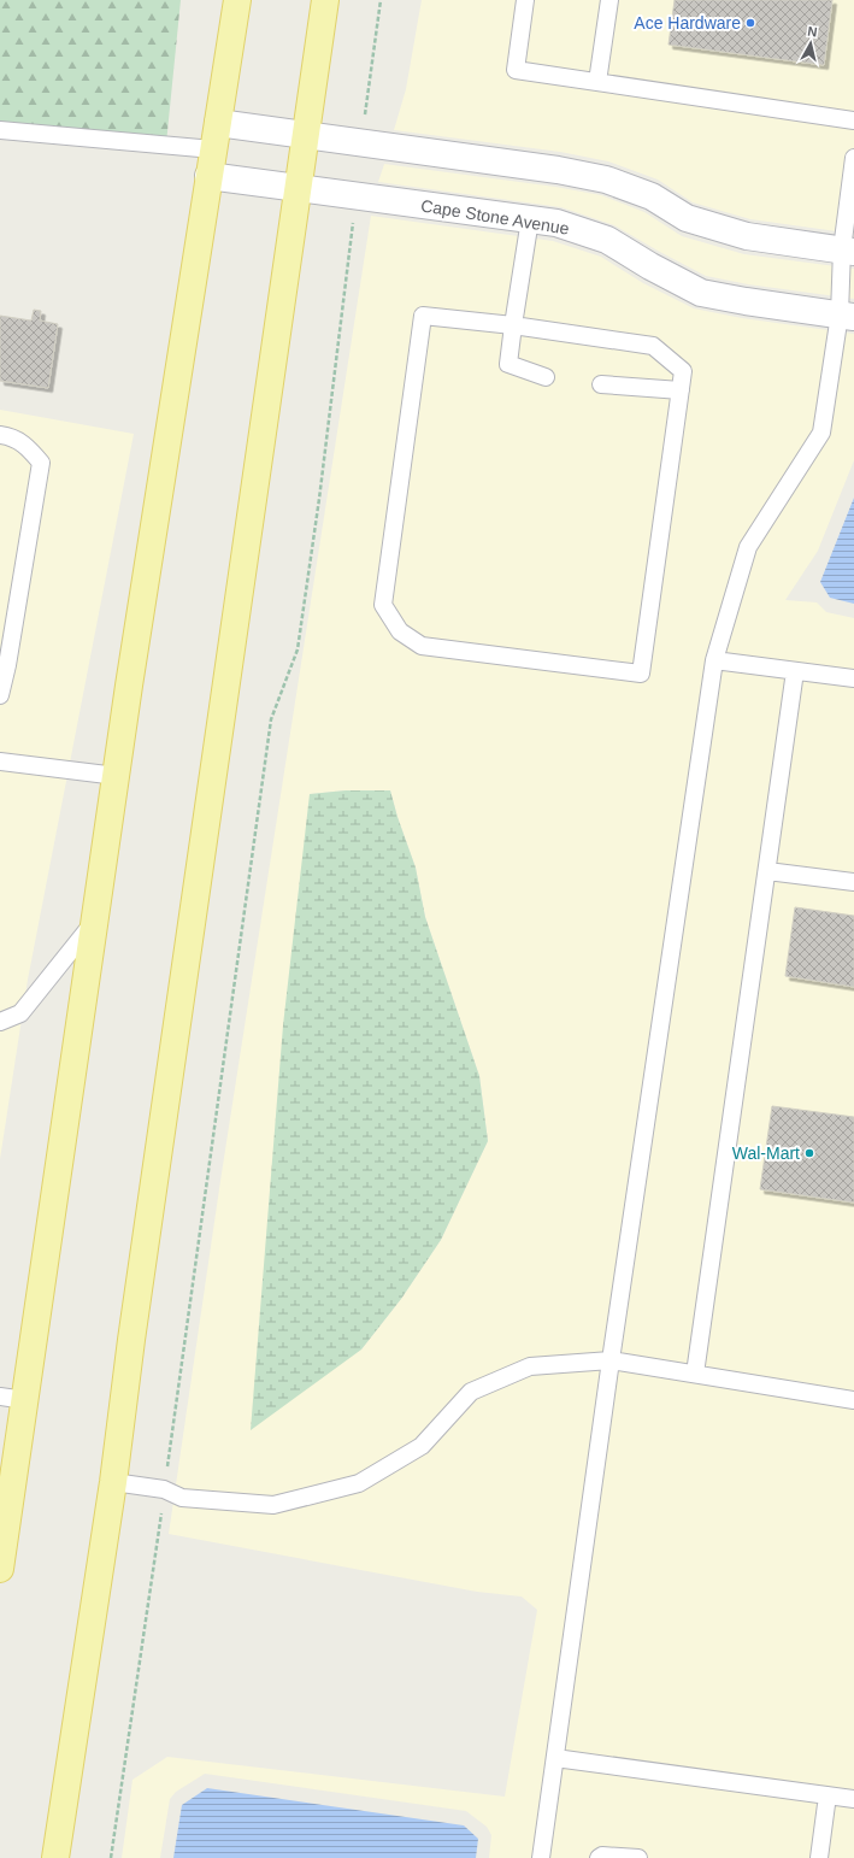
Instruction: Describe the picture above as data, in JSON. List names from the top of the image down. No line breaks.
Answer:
{"streets":{"street":["Cape Stone Avenue"]},"places":["Ace Hardware","Wal-Mart"],"north":"top"}
